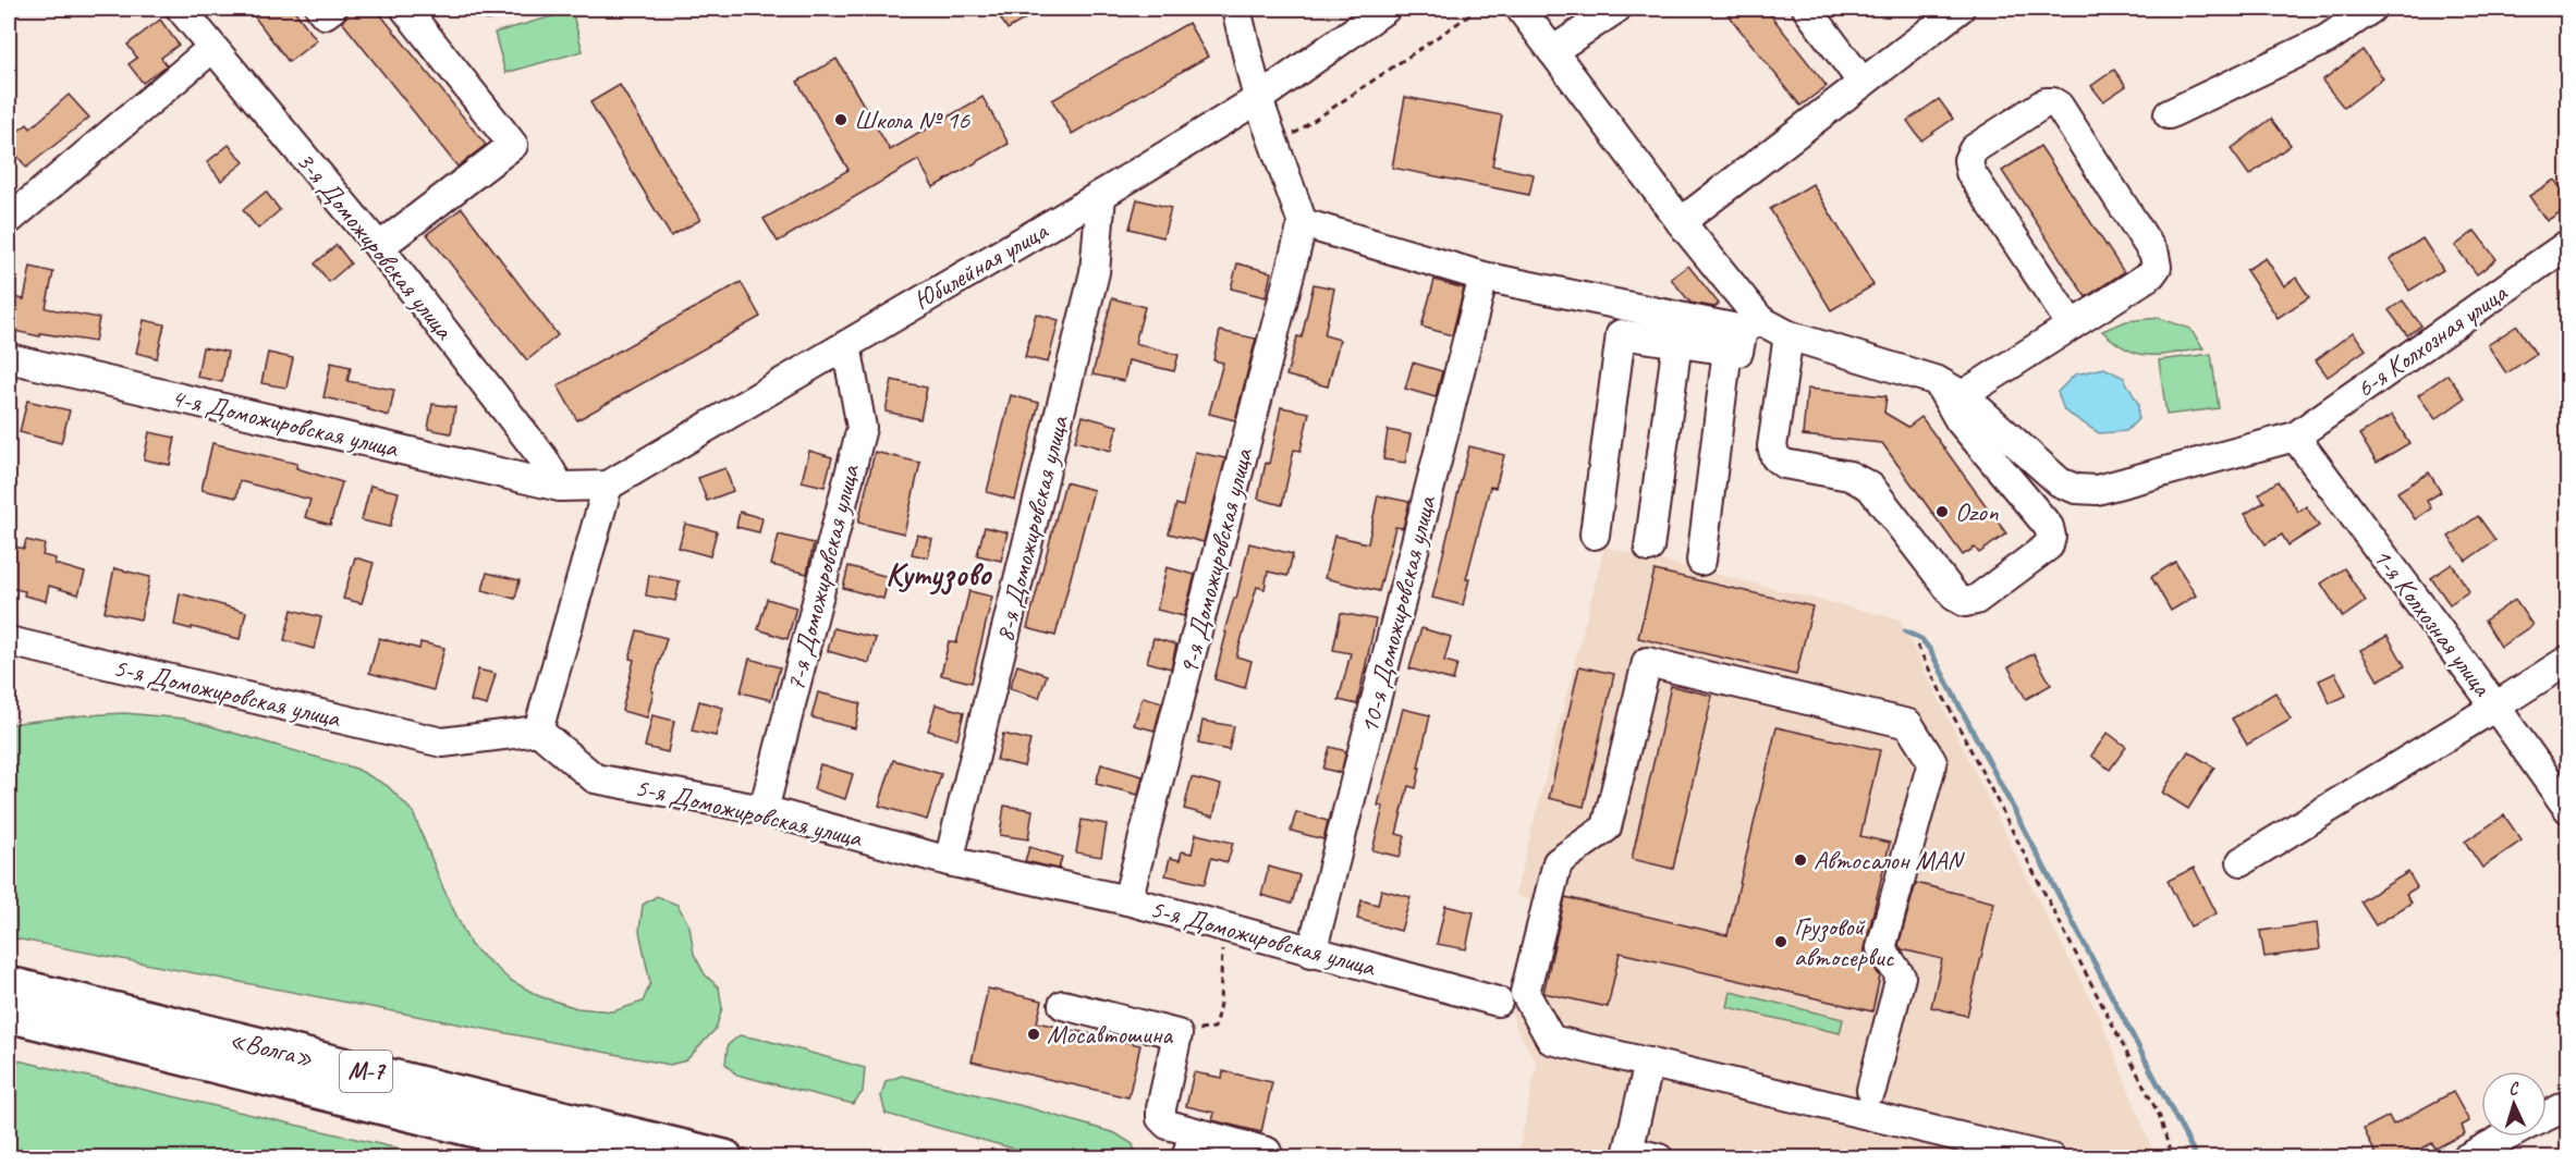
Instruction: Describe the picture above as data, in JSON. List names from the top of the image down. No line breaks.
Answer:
{"streets":{"highway":["«Волга»","М-7"],"street":["3-я Доможировская улица","Юбилейная улица","6-я Колхозная улица","4-я Доможировская улица","8-я Доможировская улица","9-я Доможировская улица","7-я Доможировская улица","10-я Доможировская улица","1-я Колхозная улица","5-я Доможировская улица"]},"crossings":[["3-я Доможировская улица","Юбилейная улица"],["3-я Доможировская улица","4-я Доможировская улица"],["Юбилейная улица","4-я Доможировская улица"],["Юбилейная улица","8-я Доможировская улица"],["Юбилейная улица","7-я Доможировская улица"],["6-я Колхозная улица","1-я Колхозная улица"],["8-я Доможировская улица","5-я Доможировская улица"],["9-я Доможировская улица","5-я Доможировская улица"],["7-я Доможировская улица","5-я Доможировская улица"],["10-я Доможировская улица","5-я Доможировская улица"]],"districts":["Кутузово"],"places":["Школа № 16","Ozon","Автосалон MAN","Грузовой автосервис","Мосавтошина"],"north":"top"}
